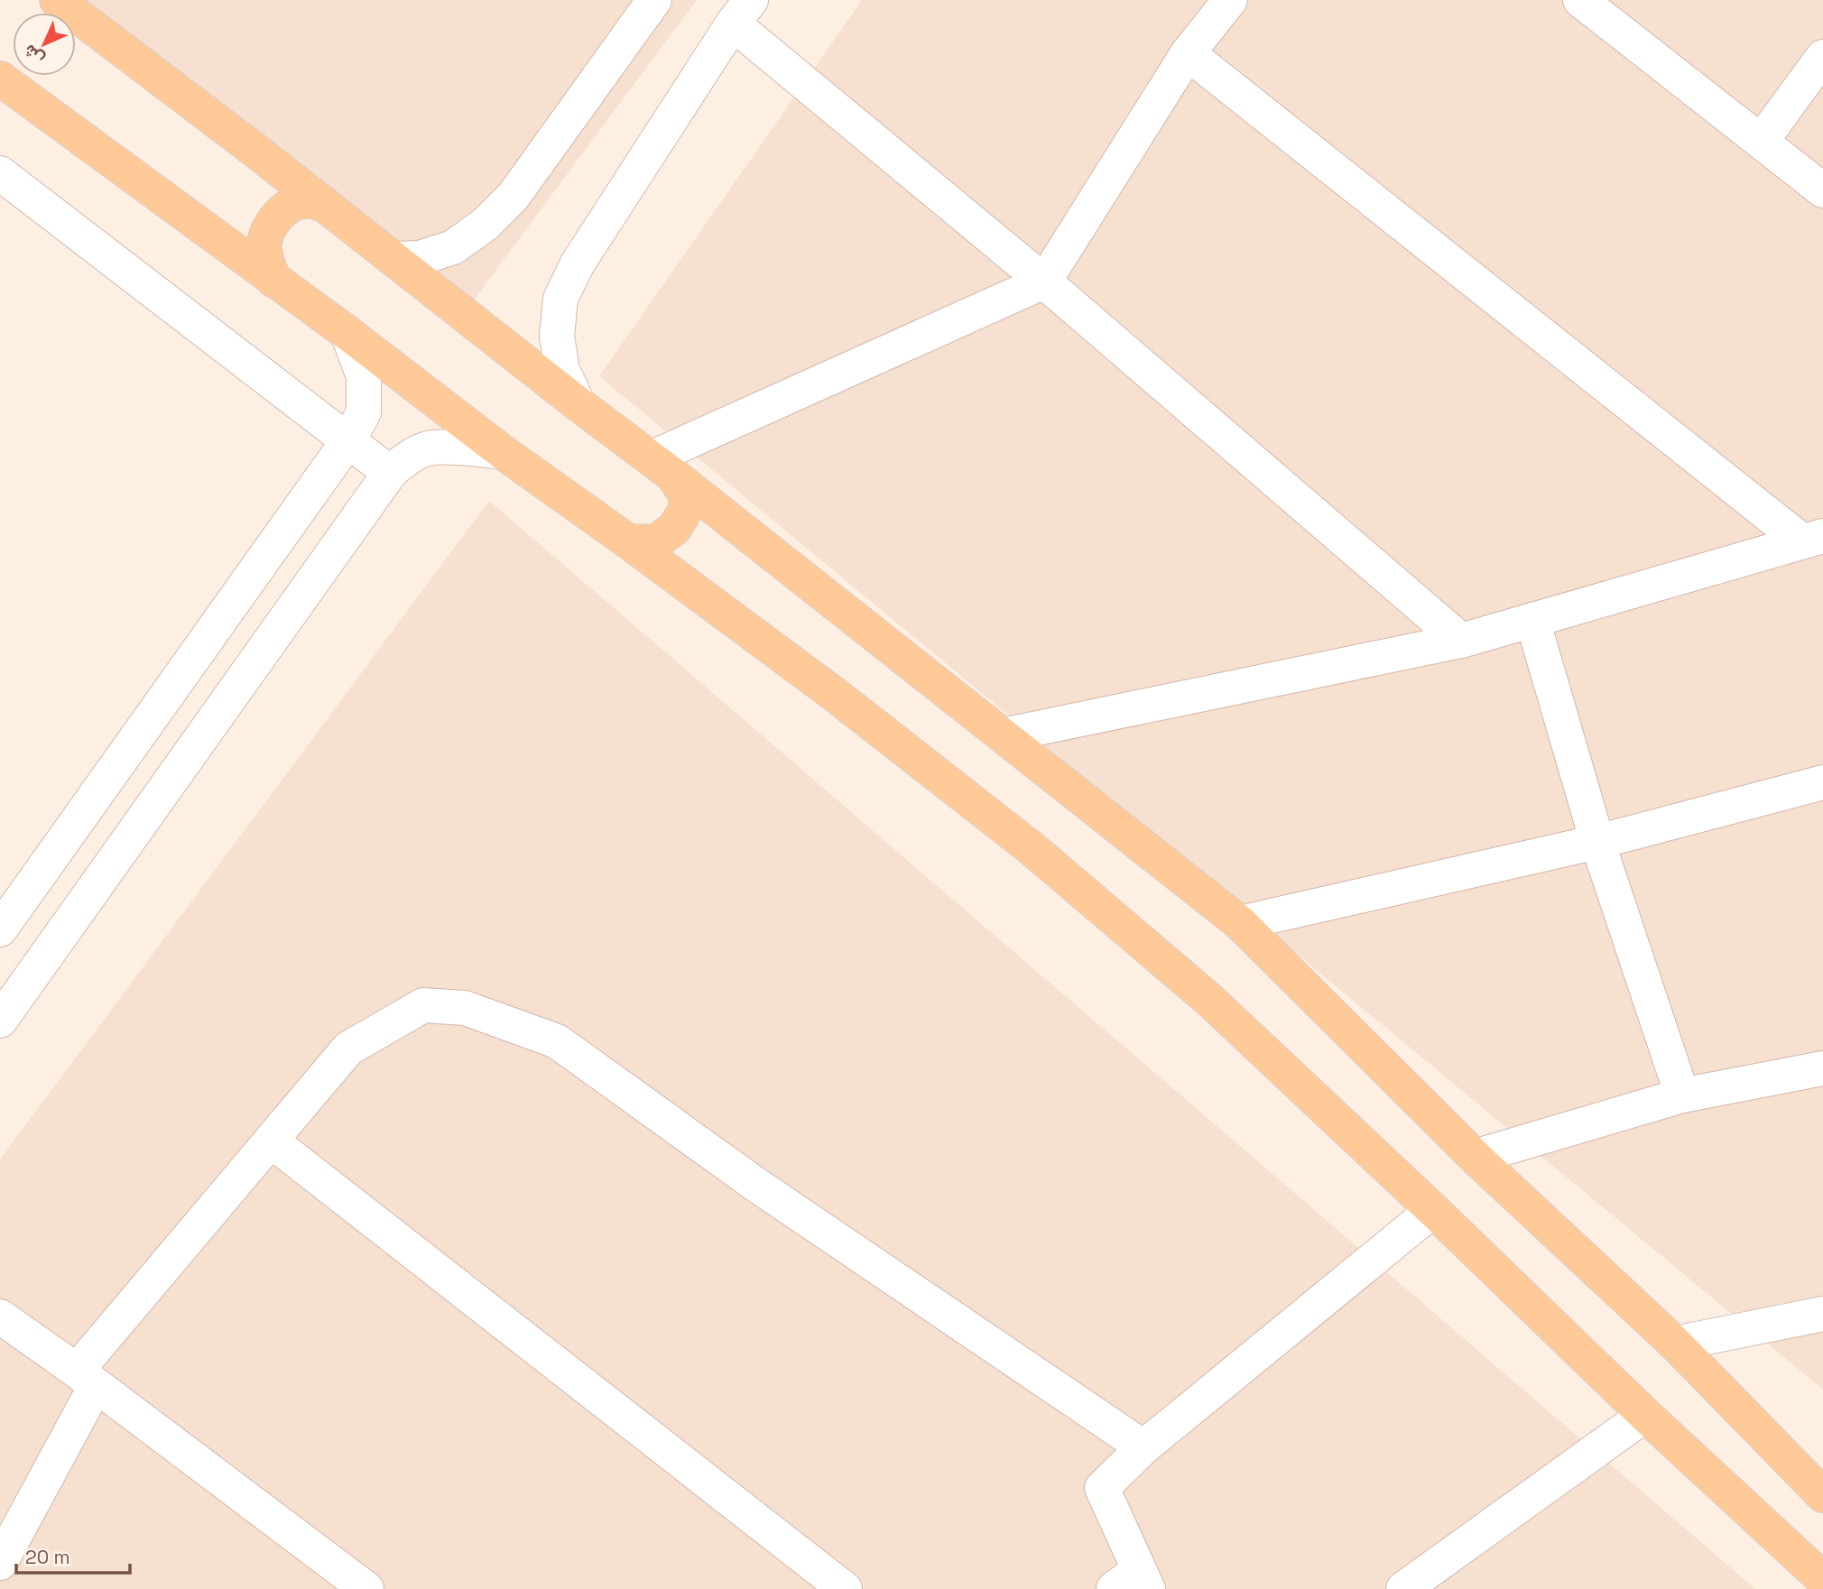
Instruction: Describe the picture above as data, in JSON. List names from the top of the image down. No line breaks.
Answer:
{"scale_bar":"20 m","north":"bottom left"}
